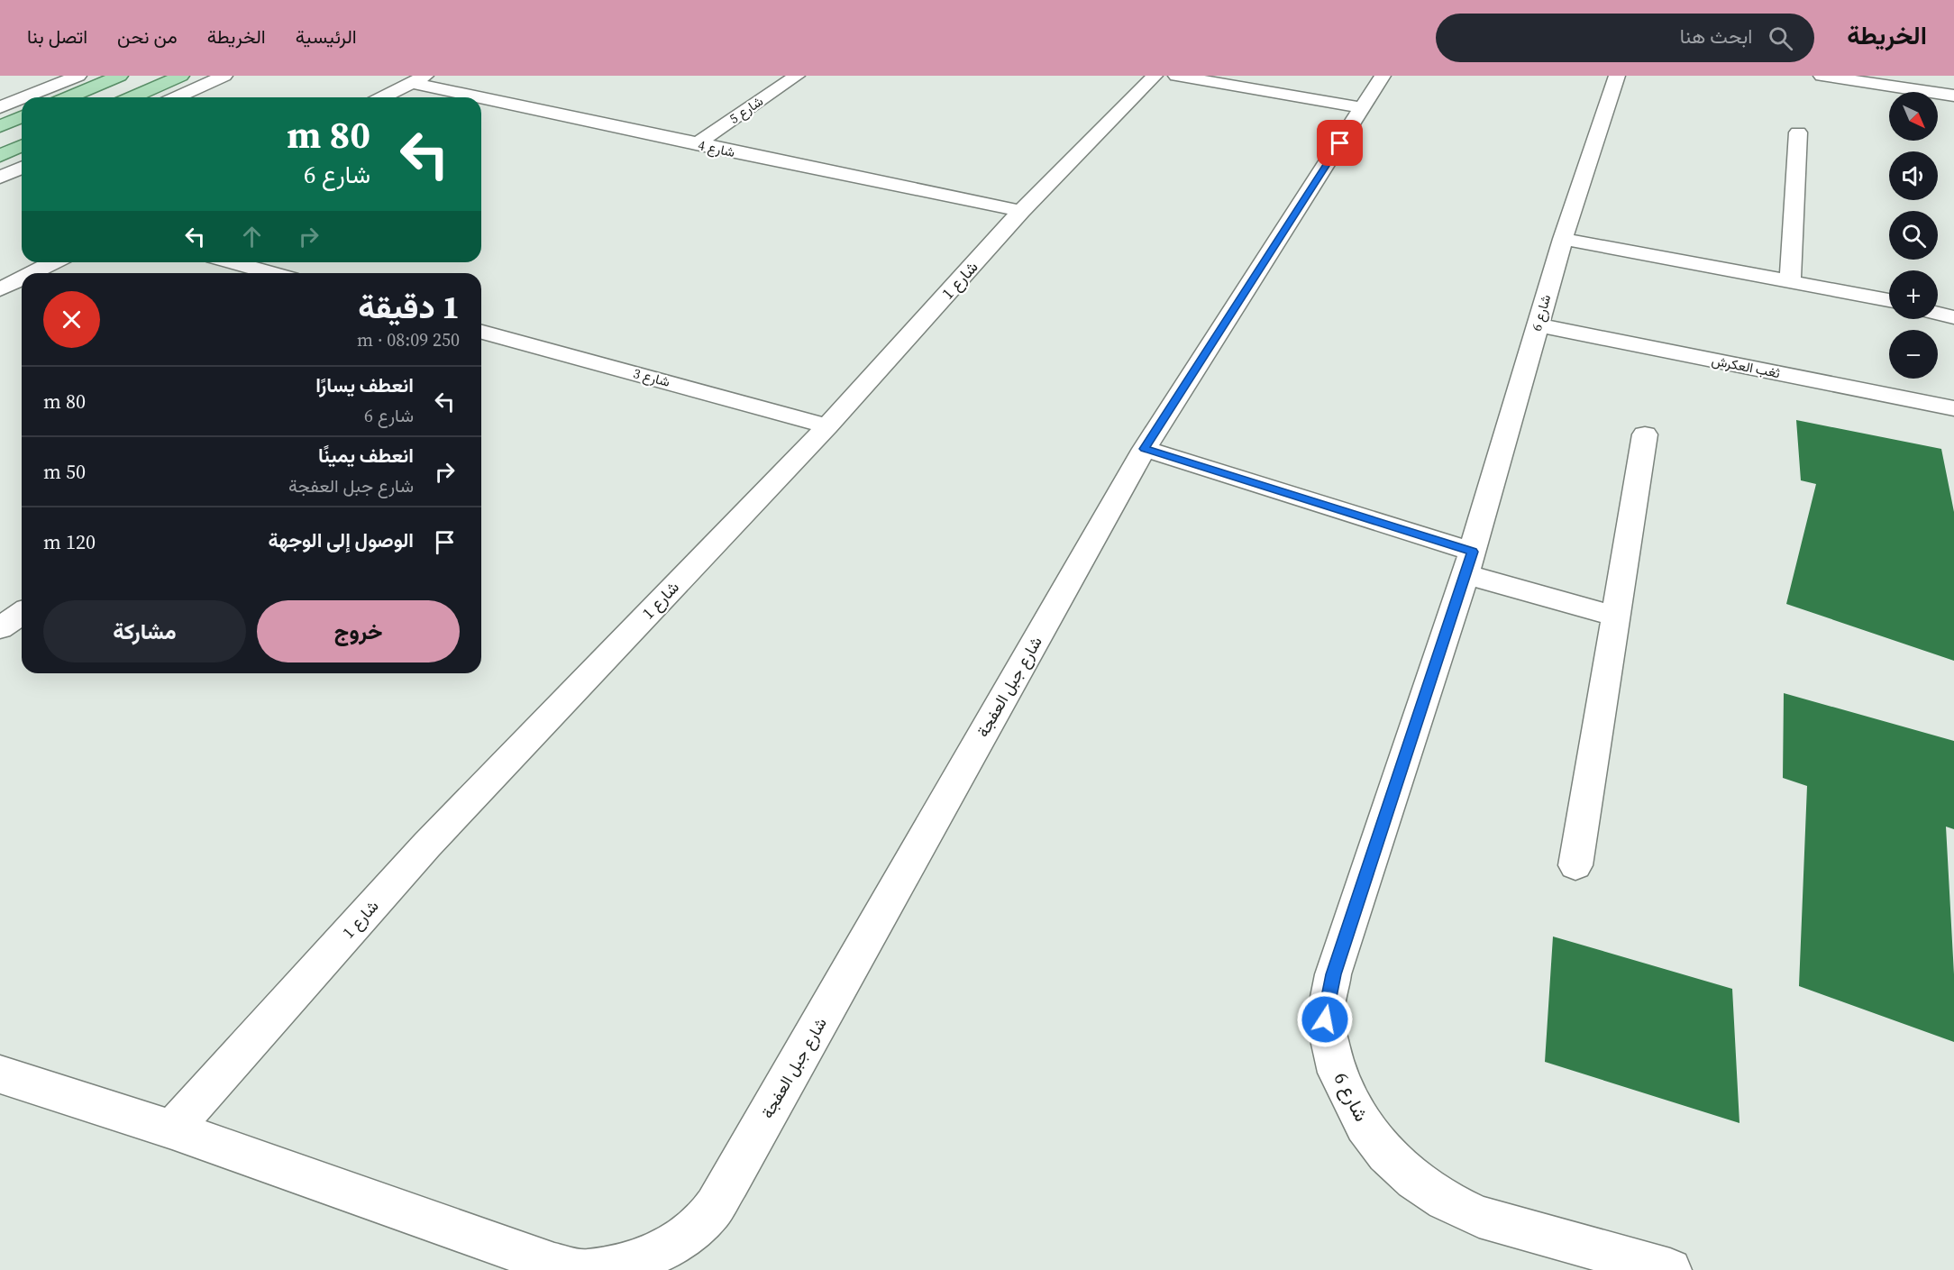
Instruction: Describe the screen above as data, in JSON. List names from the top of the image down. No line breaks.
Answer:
{"streets":{"street":["شارع 5","شارع 4","شارع 1","شارع 6","ثغب العكرش","شارع 3","شارع جبل العفجة"]},"crossings":[["شارع 5","شارع 4"],["شارع 4","شارع 1"],["شارع 1","شارع 3"],["شارع 6","ثغب العكرش"]],"north":"bottom right","page":{"header":"الخريطة","search":"ابحث هنا","nav":["الرئيسية","الخريطة","من نحن","اتصل بنا"],"map_buttons":["+","−"],"turn":["80 m","شارع 6"],"heading":["1 دقيقة","250 m · 08:09"],"list":[{"name":"انعطف يسارًا","note":"شارع 6","value":"80 m"},{"name":"انعطف يمينًا","note":"شارع جبل العفجة","value":"50 m"},{"name":"الوصول إلى الوجهة","value":"120 m"}],"buttons":["خروج","مشاركة"]}}
